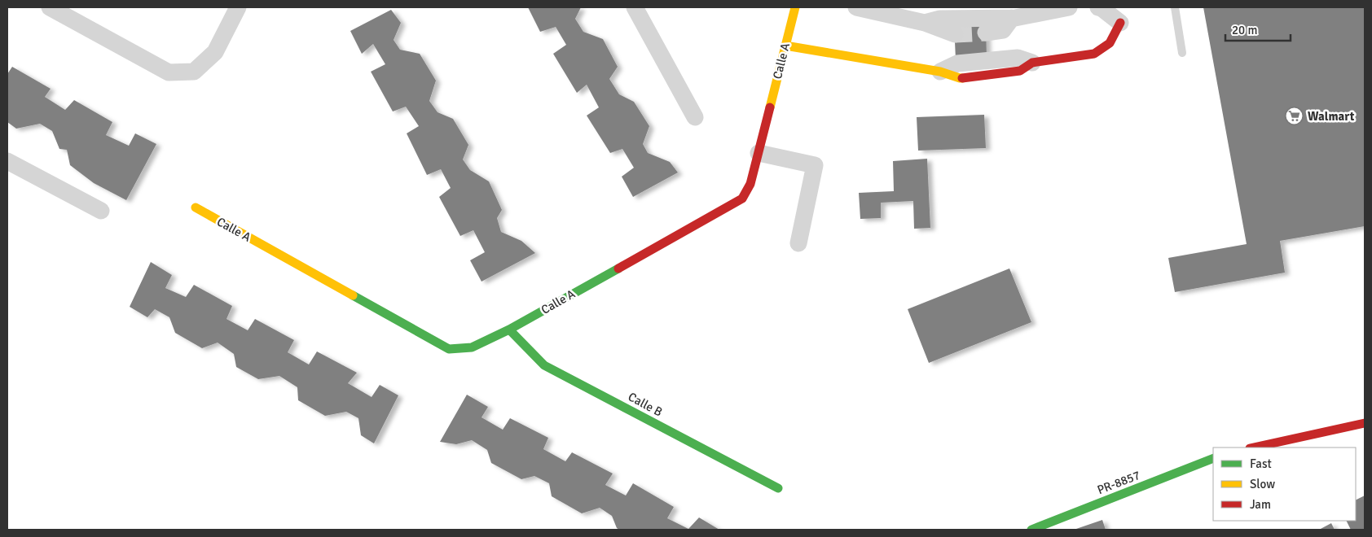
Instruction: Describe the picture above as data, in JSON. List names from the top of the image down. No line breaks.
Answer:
{"streets":{"street":["Calle A","Calle B","PR-8857"]},"crossings":[["Calle A","Calle B"]],"places":{"supermarket":["Walmart"]},"legend":["Fast","Slow","Jam"],"scale_bar":"20 m"}
